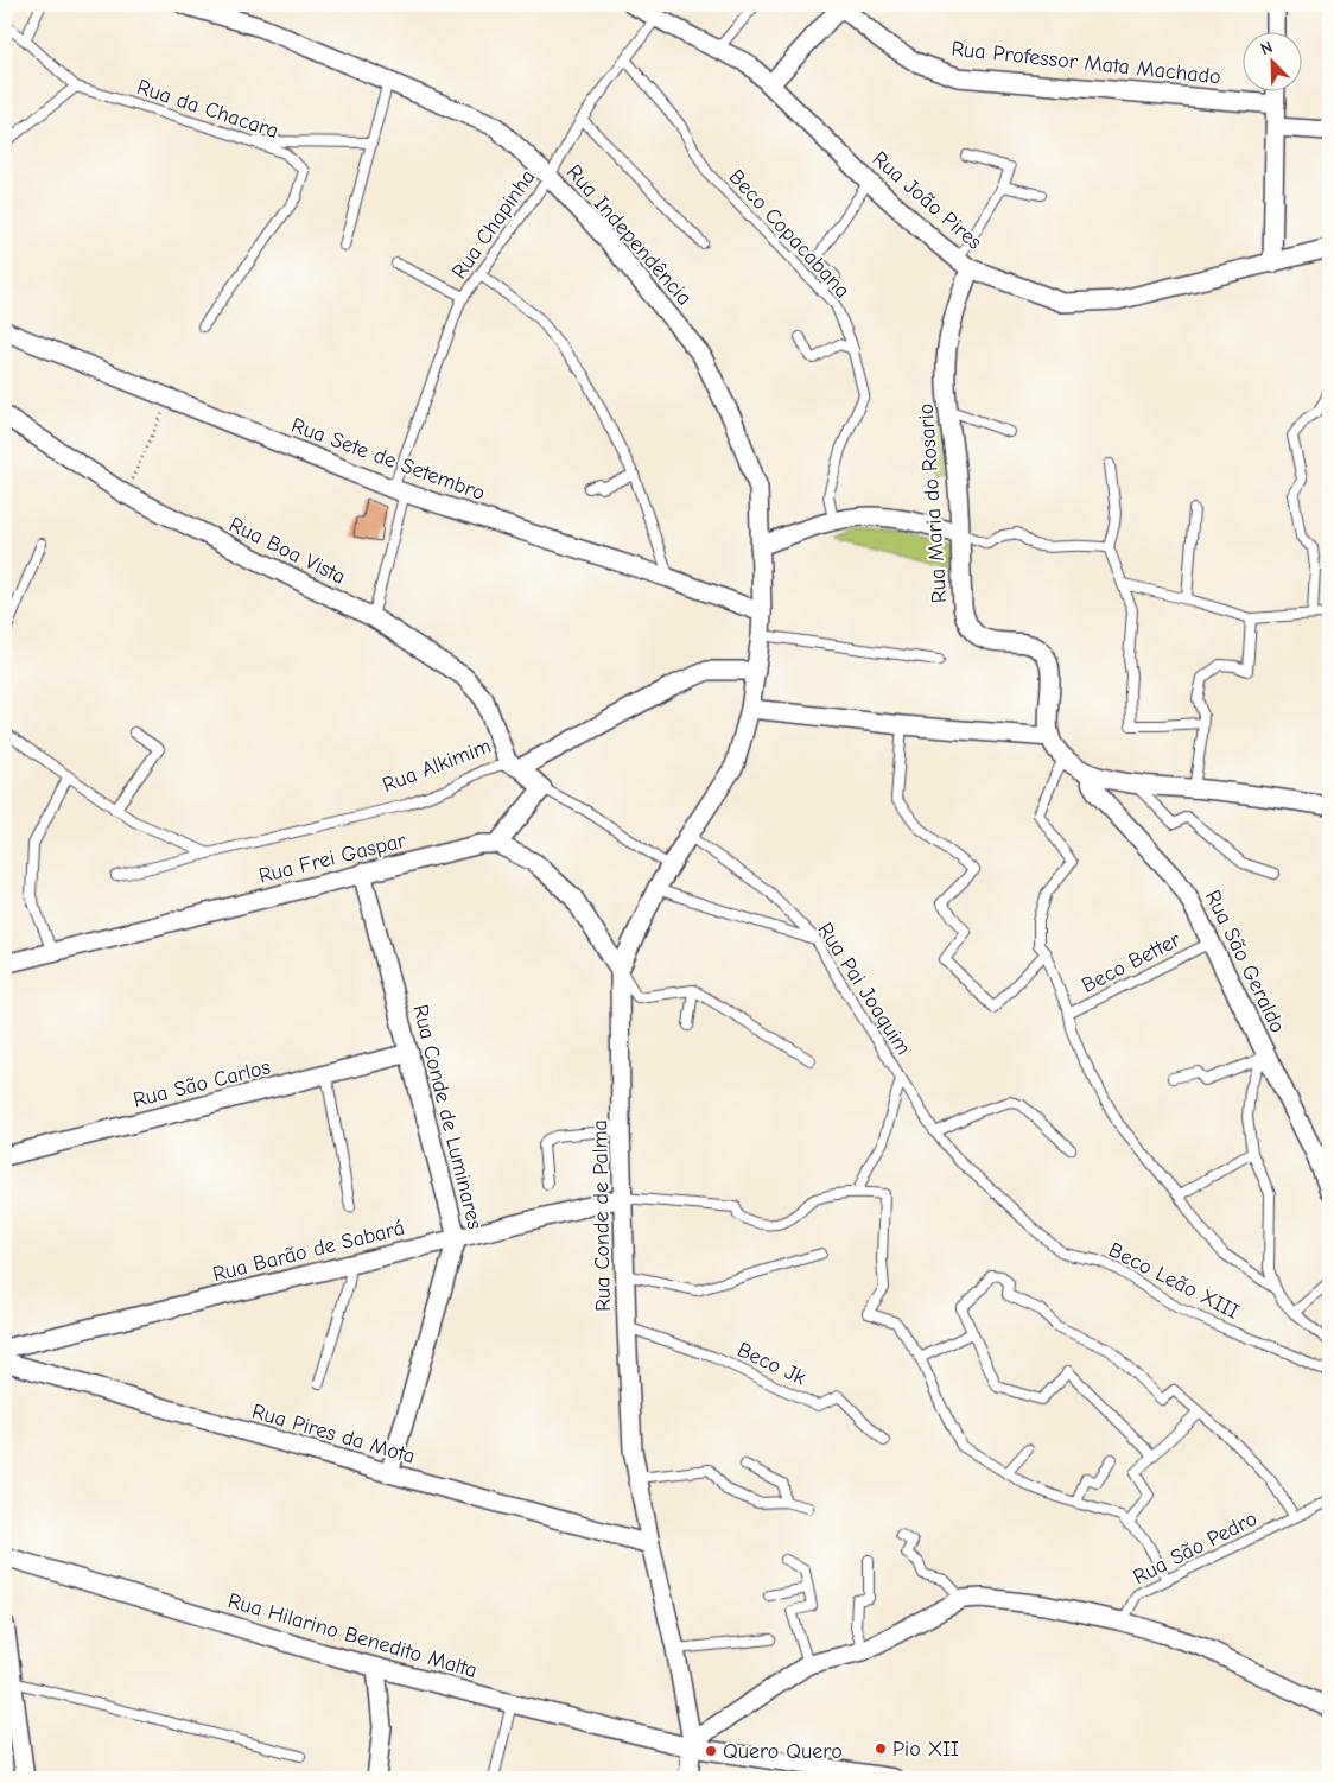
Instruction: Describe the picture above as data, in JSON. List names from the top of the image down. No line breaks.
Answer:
{"streets":{"street":["Rua Professor Mata Machado","Rua João Pires","Rua Independência","Rua Sete de Setembro","Rua Maria do Rosario","Rua Boa Vista","Rua Alkimim","Rua Frei Gaspar","Rua São Geraldo","Rua São Carlos","Rua Conde de Luminares","Rua Conde de Palma","Rua Barão de Sabará","Rua Pires da Mota","Rua Hilarino Benedito Malta"],"lane":["Rua da Chacara","Rua Chapinha","Beco Copacabana","Beco Better","Rua Pai Joaquim","Beco Leão XIII","Beco Jk","Rua São Pedro"]},"crossings":[["Rua João Pires","Rua Chapinha"],["Rua João Pires","Rua Maria do Rosario"],["Rua Chapinha","Beco Copacabana"],["Rua Chapinha","Rua Independência"],["Rua Chapinha","Rua Sete de Setembro"],["Rua Chapinha","Rua Boa Vista"],["Rua Independência","Rua Sete de Setembro"],["Rua Independência","Rua Alkimim"],["Rua Independência","Rua Conde de Palma"],["Rua Boa Vista","Rua Alkimim"],["Rua Frei Gaspar","Rua Conde de Luminares"],["Rua São Geraldo","Beco Better"],["Rua Pai Joaquim","Rua Conde de Palma"],["Rua Pai Joaquim","Beco Leão XIII"],["Rua São Carlos","Rua Conde de Luminares"],["Rua Conde de Luminares","Rua Barão de Sabará"],["Rua Conde de Luminares","Rua Pires da Mota"],["Rua Conde de Palma","Rua Barão de Sabará"],["Rua Conde de Palma","Beco Jk"],["Rua Conde de Palma","Rua Pires da Mota"],["Rua Conde de Palma","Rua Hilarino Benedito Malta"]],"places":["Pio XII","Quero Quero"],"north":"top left"}
